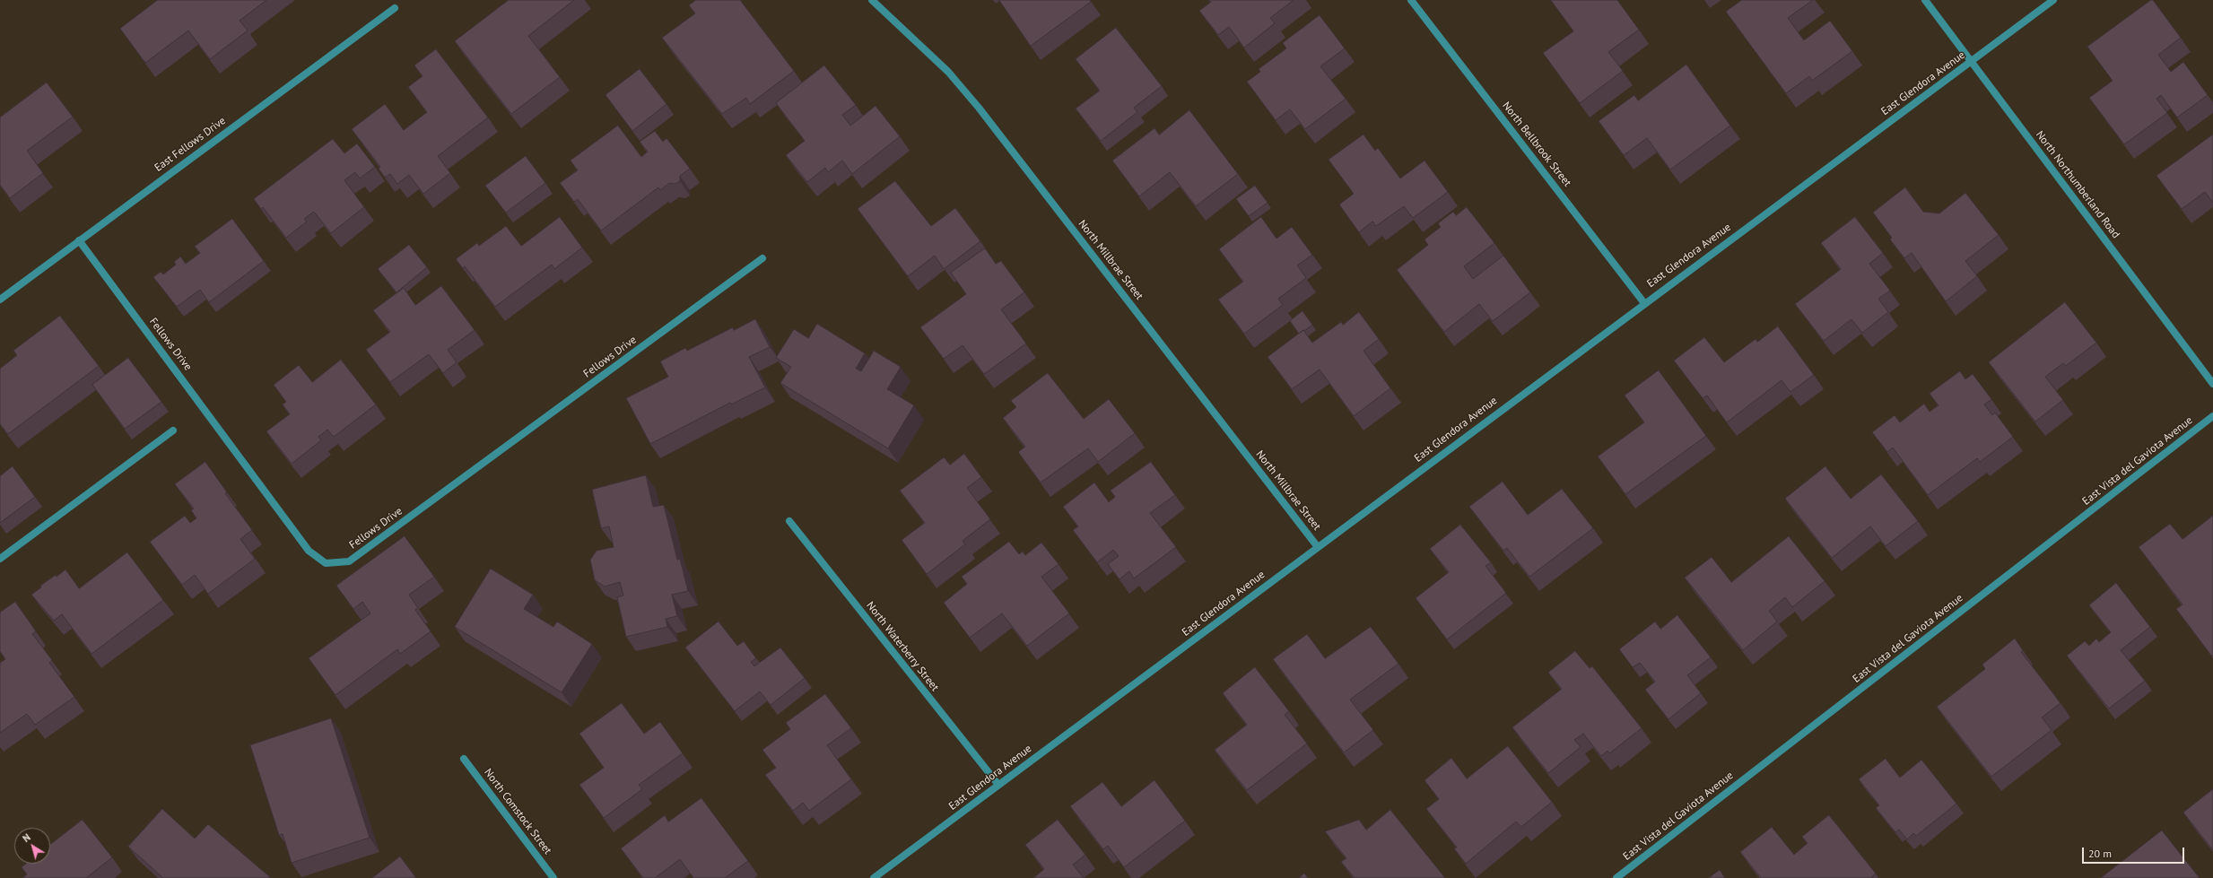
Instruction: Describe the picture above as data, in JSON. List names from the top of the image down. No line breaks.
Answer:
{"streets":{"street":["East Glendora Avenue","East Fellows Drive","North Bellbrook Street","North Northumberland Road","North Millbrae Street","Fellows Drive","East Vista del Gaviota Avenue","North Waterberry Street","North Comstock Street"]},"crossings":[["East Glendora Avenue","North Bellbrook Street"],["East Glendora Avenue","North Northumberland Road"],["East Glendora Avenue","North Millbrae Street"],["East Glendora Avenue","North Waterberry Street"],["East Fellows Drive","Fellows Drive"]],"scale_bar":"20 m","north":"top left"}
